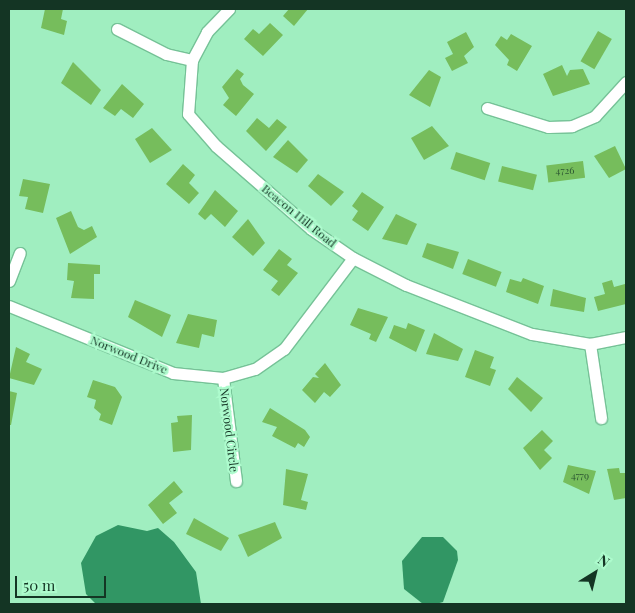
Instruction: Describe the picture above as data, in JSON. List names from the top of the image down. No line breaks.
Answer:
{"streets":{"street":["Beacon Hill Road","Norwood Drive","Norwood Circle"]},"crossings":[["Beacon Hill Road","Norwood Drive"],["Norwood Drive","Norwood Circle"]],"house_numbers":["4726","4779"],"scale_bar":"50 m","north":"top right"}
